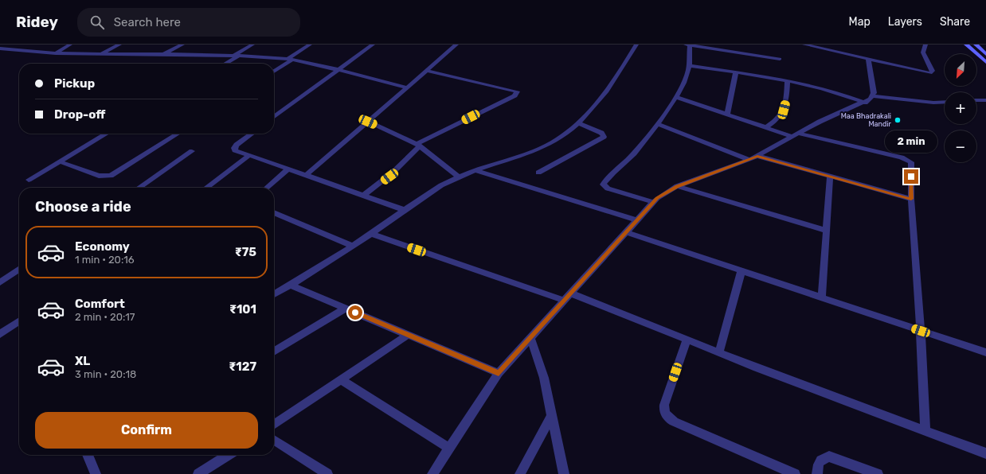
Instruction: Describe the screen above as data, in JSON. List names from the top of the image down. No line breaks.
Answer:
{"places":["Maa Bhadrakali Mandir"],"north":"bottom left","page":{"header":"Ridey","search":"Search here","nav":["Map","Layers","Share"],"map_buttons":["+","−"],"banner":["Pickup","Drop-off"],"bubble":"2 min","heading":"Choose a ride","list":[{"name":"Economy","note":"1 min · 20:16","value":"₹75"},{"name":"Comfort","note":"2 min · 20:17","value":"₹101"},{"name":"XL","note":"3 min · 20:18","value":"₹127"}],"buttons":"Confirm"}}
